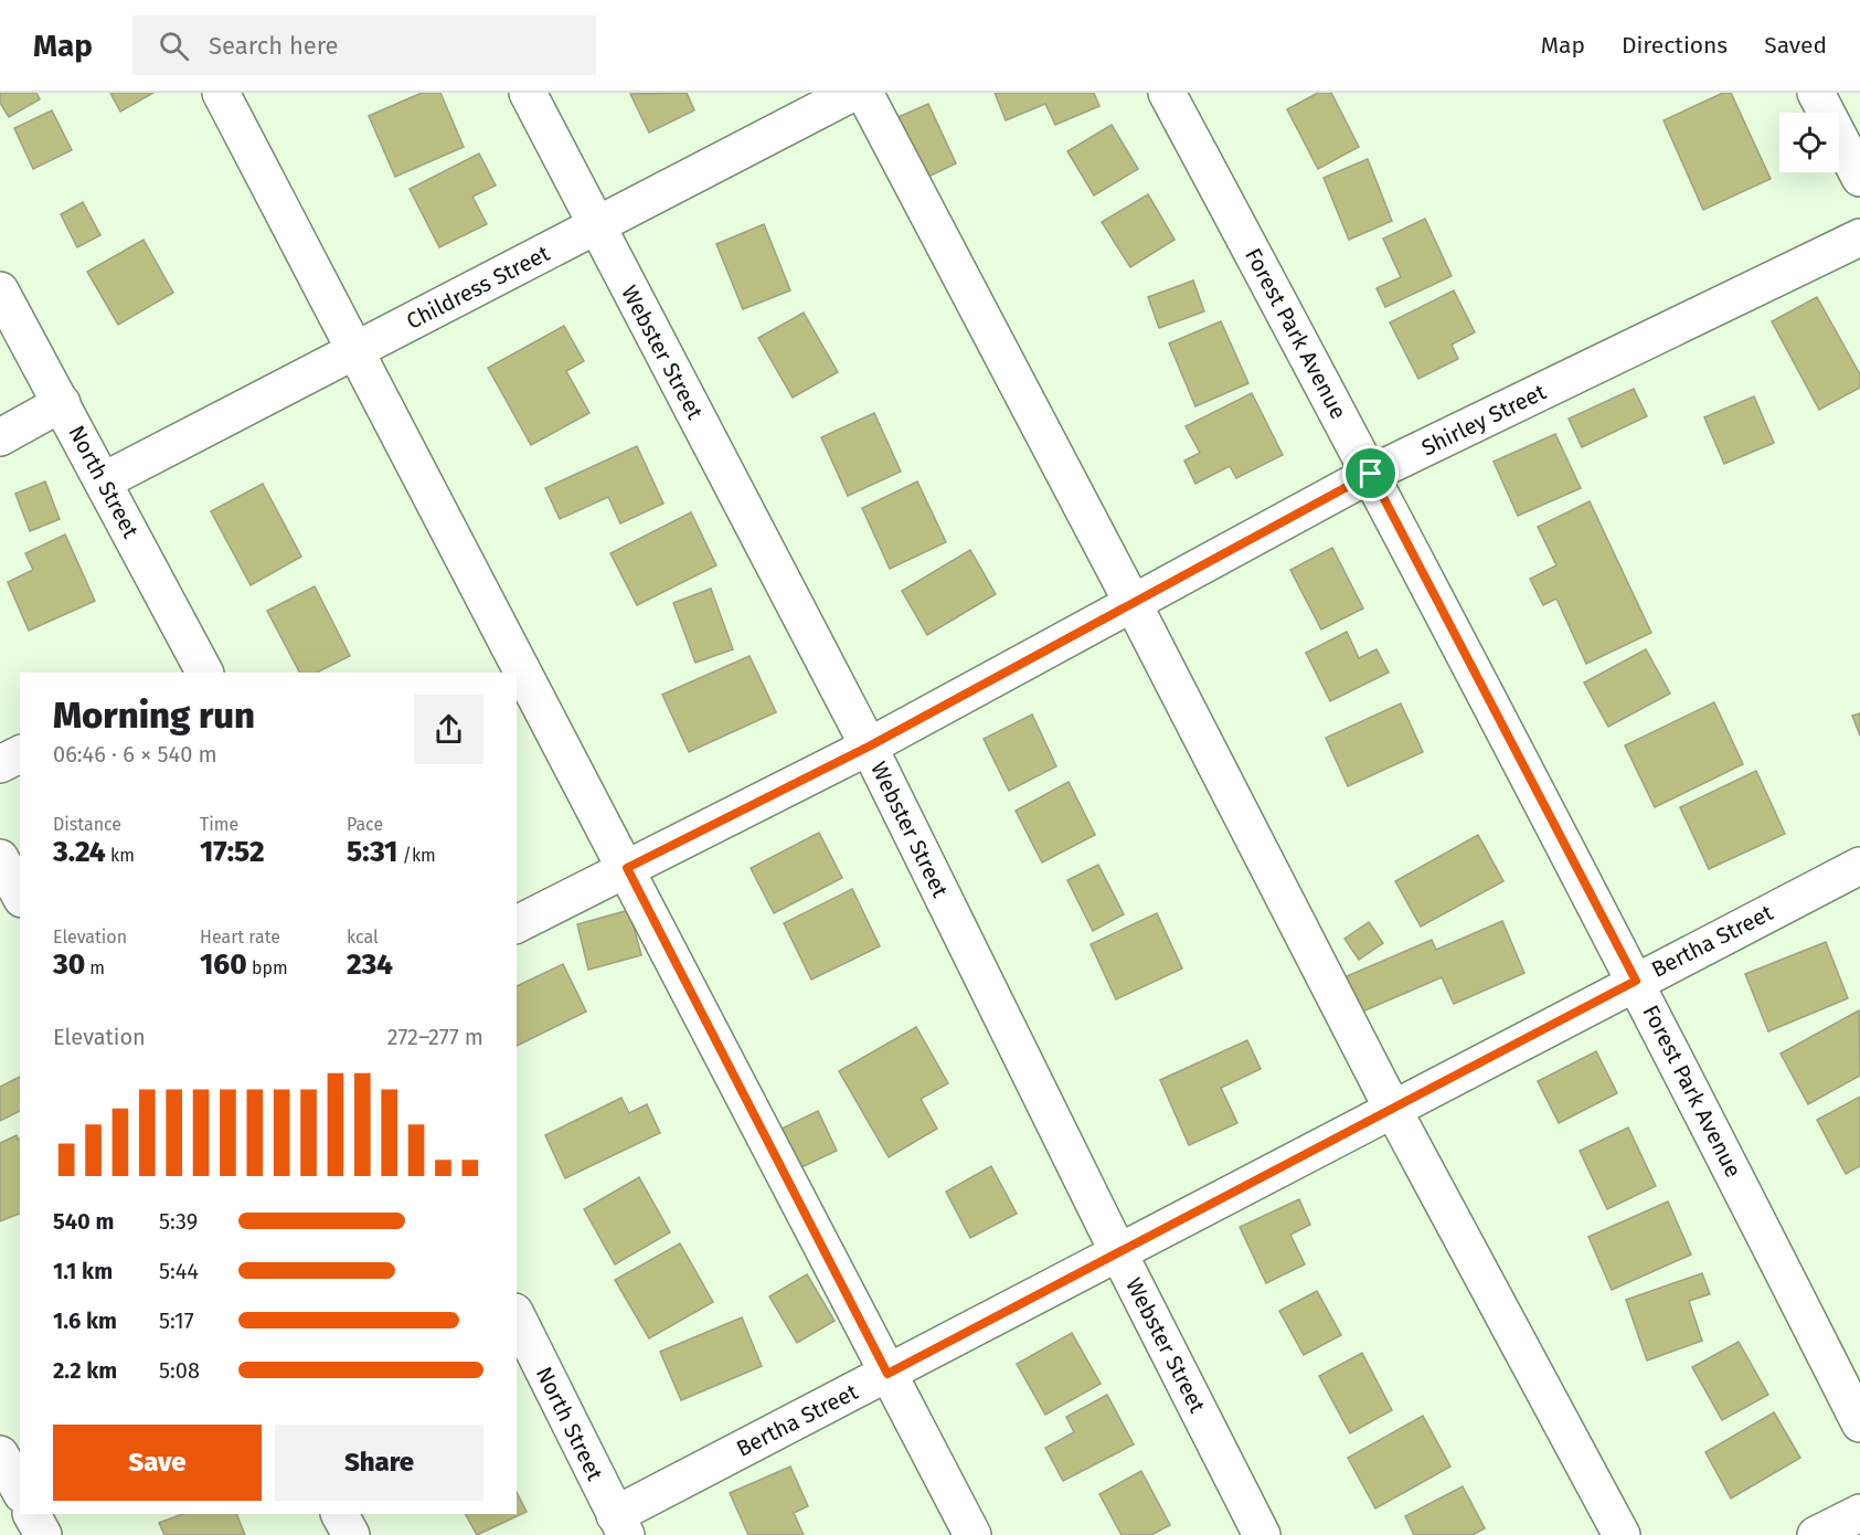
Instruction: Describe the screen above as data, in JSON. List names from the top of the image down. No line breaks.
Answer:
{"streets":{"street":["Childress Street","Forest Park Avenue","Webster Street","Shirley Street","North Street","Bertha Street"]},"crossings":[["Childress Street","Webster Street"],["Childress Street","North Street"],["Forest Park Avenue","Shirley Street"],["Forest Park Avenue","Bertha Street"],["Webster Street","Shirley Street"],["Webster Street","Bertha Street"],["North Street","Bertha Street"]],"page":{"header":"Map","search":"Search here","nav":["Map","Directions","Saved"],"heading":["Morning run","06:46 · 6 × 540 m"],"stats":[["Distance","3.24 km"],["Time","17:52"],["Pace","5:31 /km"],["Elevation","30 m"],["Heart rate","160 bpm"],["kcal","234"]],"chart":["Elevation","272–277 m"],"list":[{"name":"540 m","note":"5:39"},{"name":"1.1 km","note":"5:44"},{"name":"1.6 km","note":"5:17"},{"name":"2.2 km","note":"5:08"}],"buttons":["Save","Share"]}}
